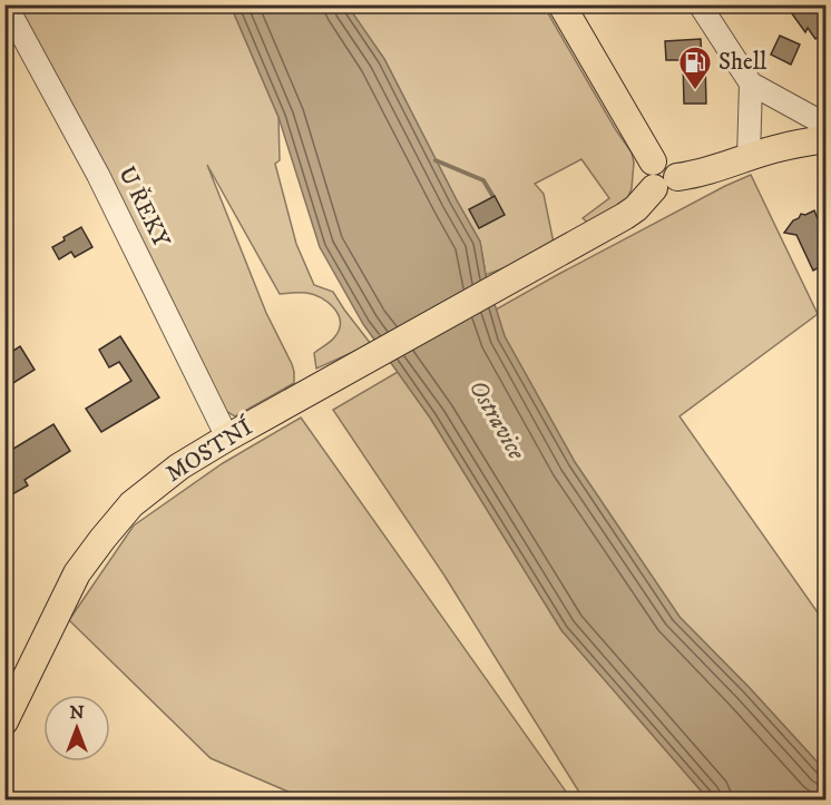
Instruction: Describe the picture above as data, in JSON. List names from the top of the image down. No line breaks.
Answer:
{"streets":{"main road":["MOSTNÍ"],"street":["U ŘEKY"]},"crossings":[["U ŘEKY","MOSTNÍ"]],"water":["Ostravice"],"places":{"fuel station":["Shell"]},"north":"top"}
